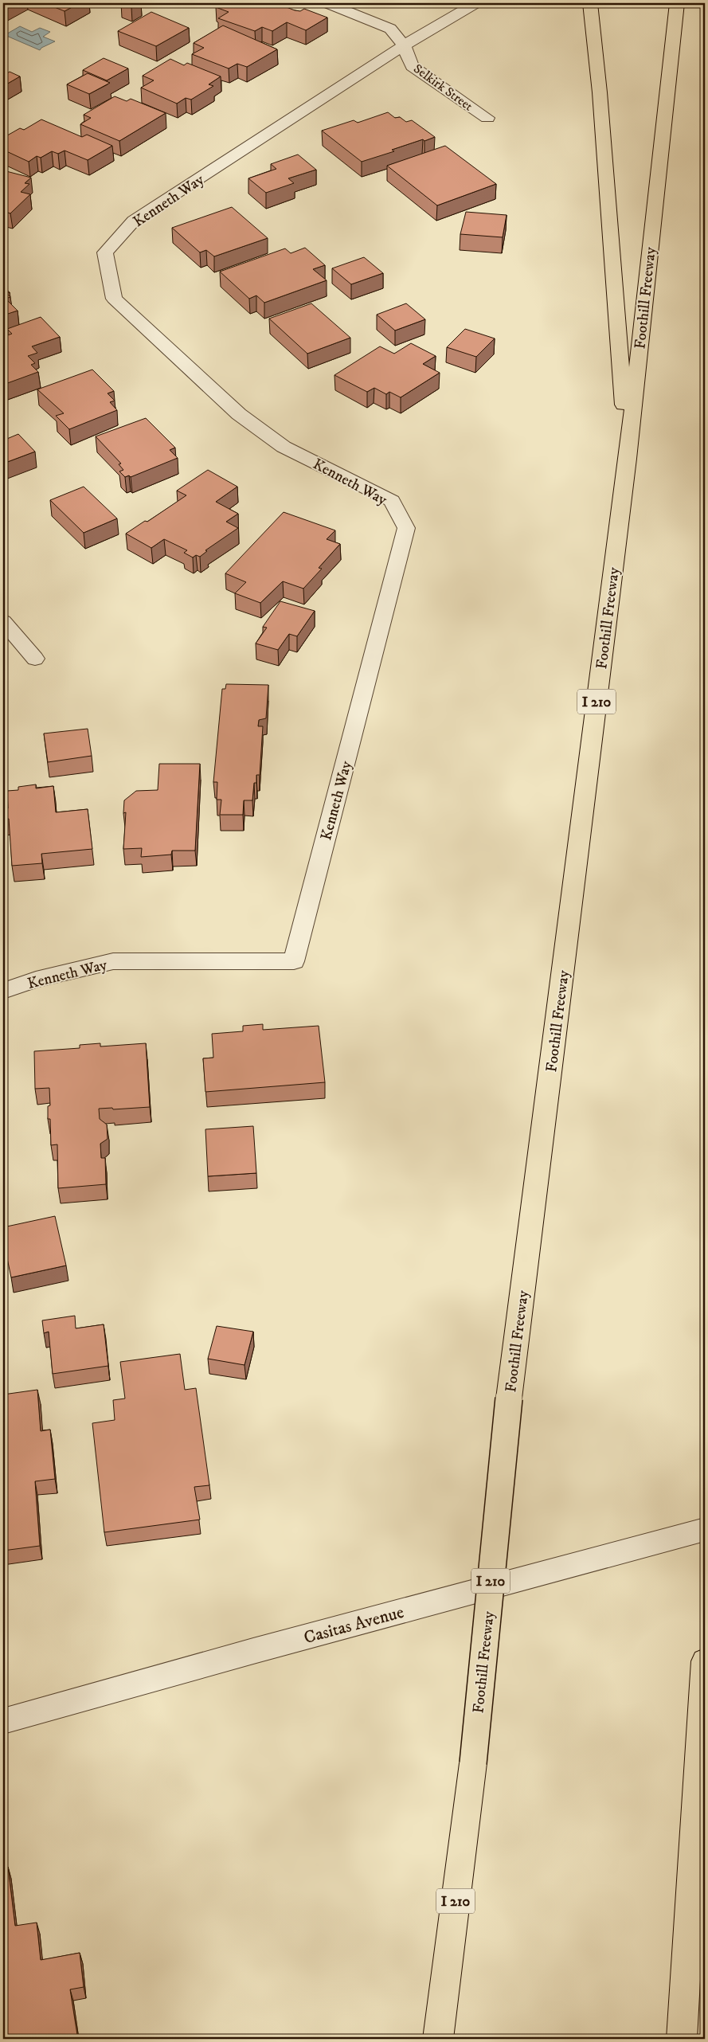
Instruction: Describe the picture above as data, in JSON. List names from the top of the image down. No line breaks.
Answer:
{"streets":{"highway":["Foothill Freeway","I 210"],"street":["Selkirk Street","Kenneth Way","Casitas Avenue"]},"crossings":[["Selkirk Street","Kenneth Way"]]}
